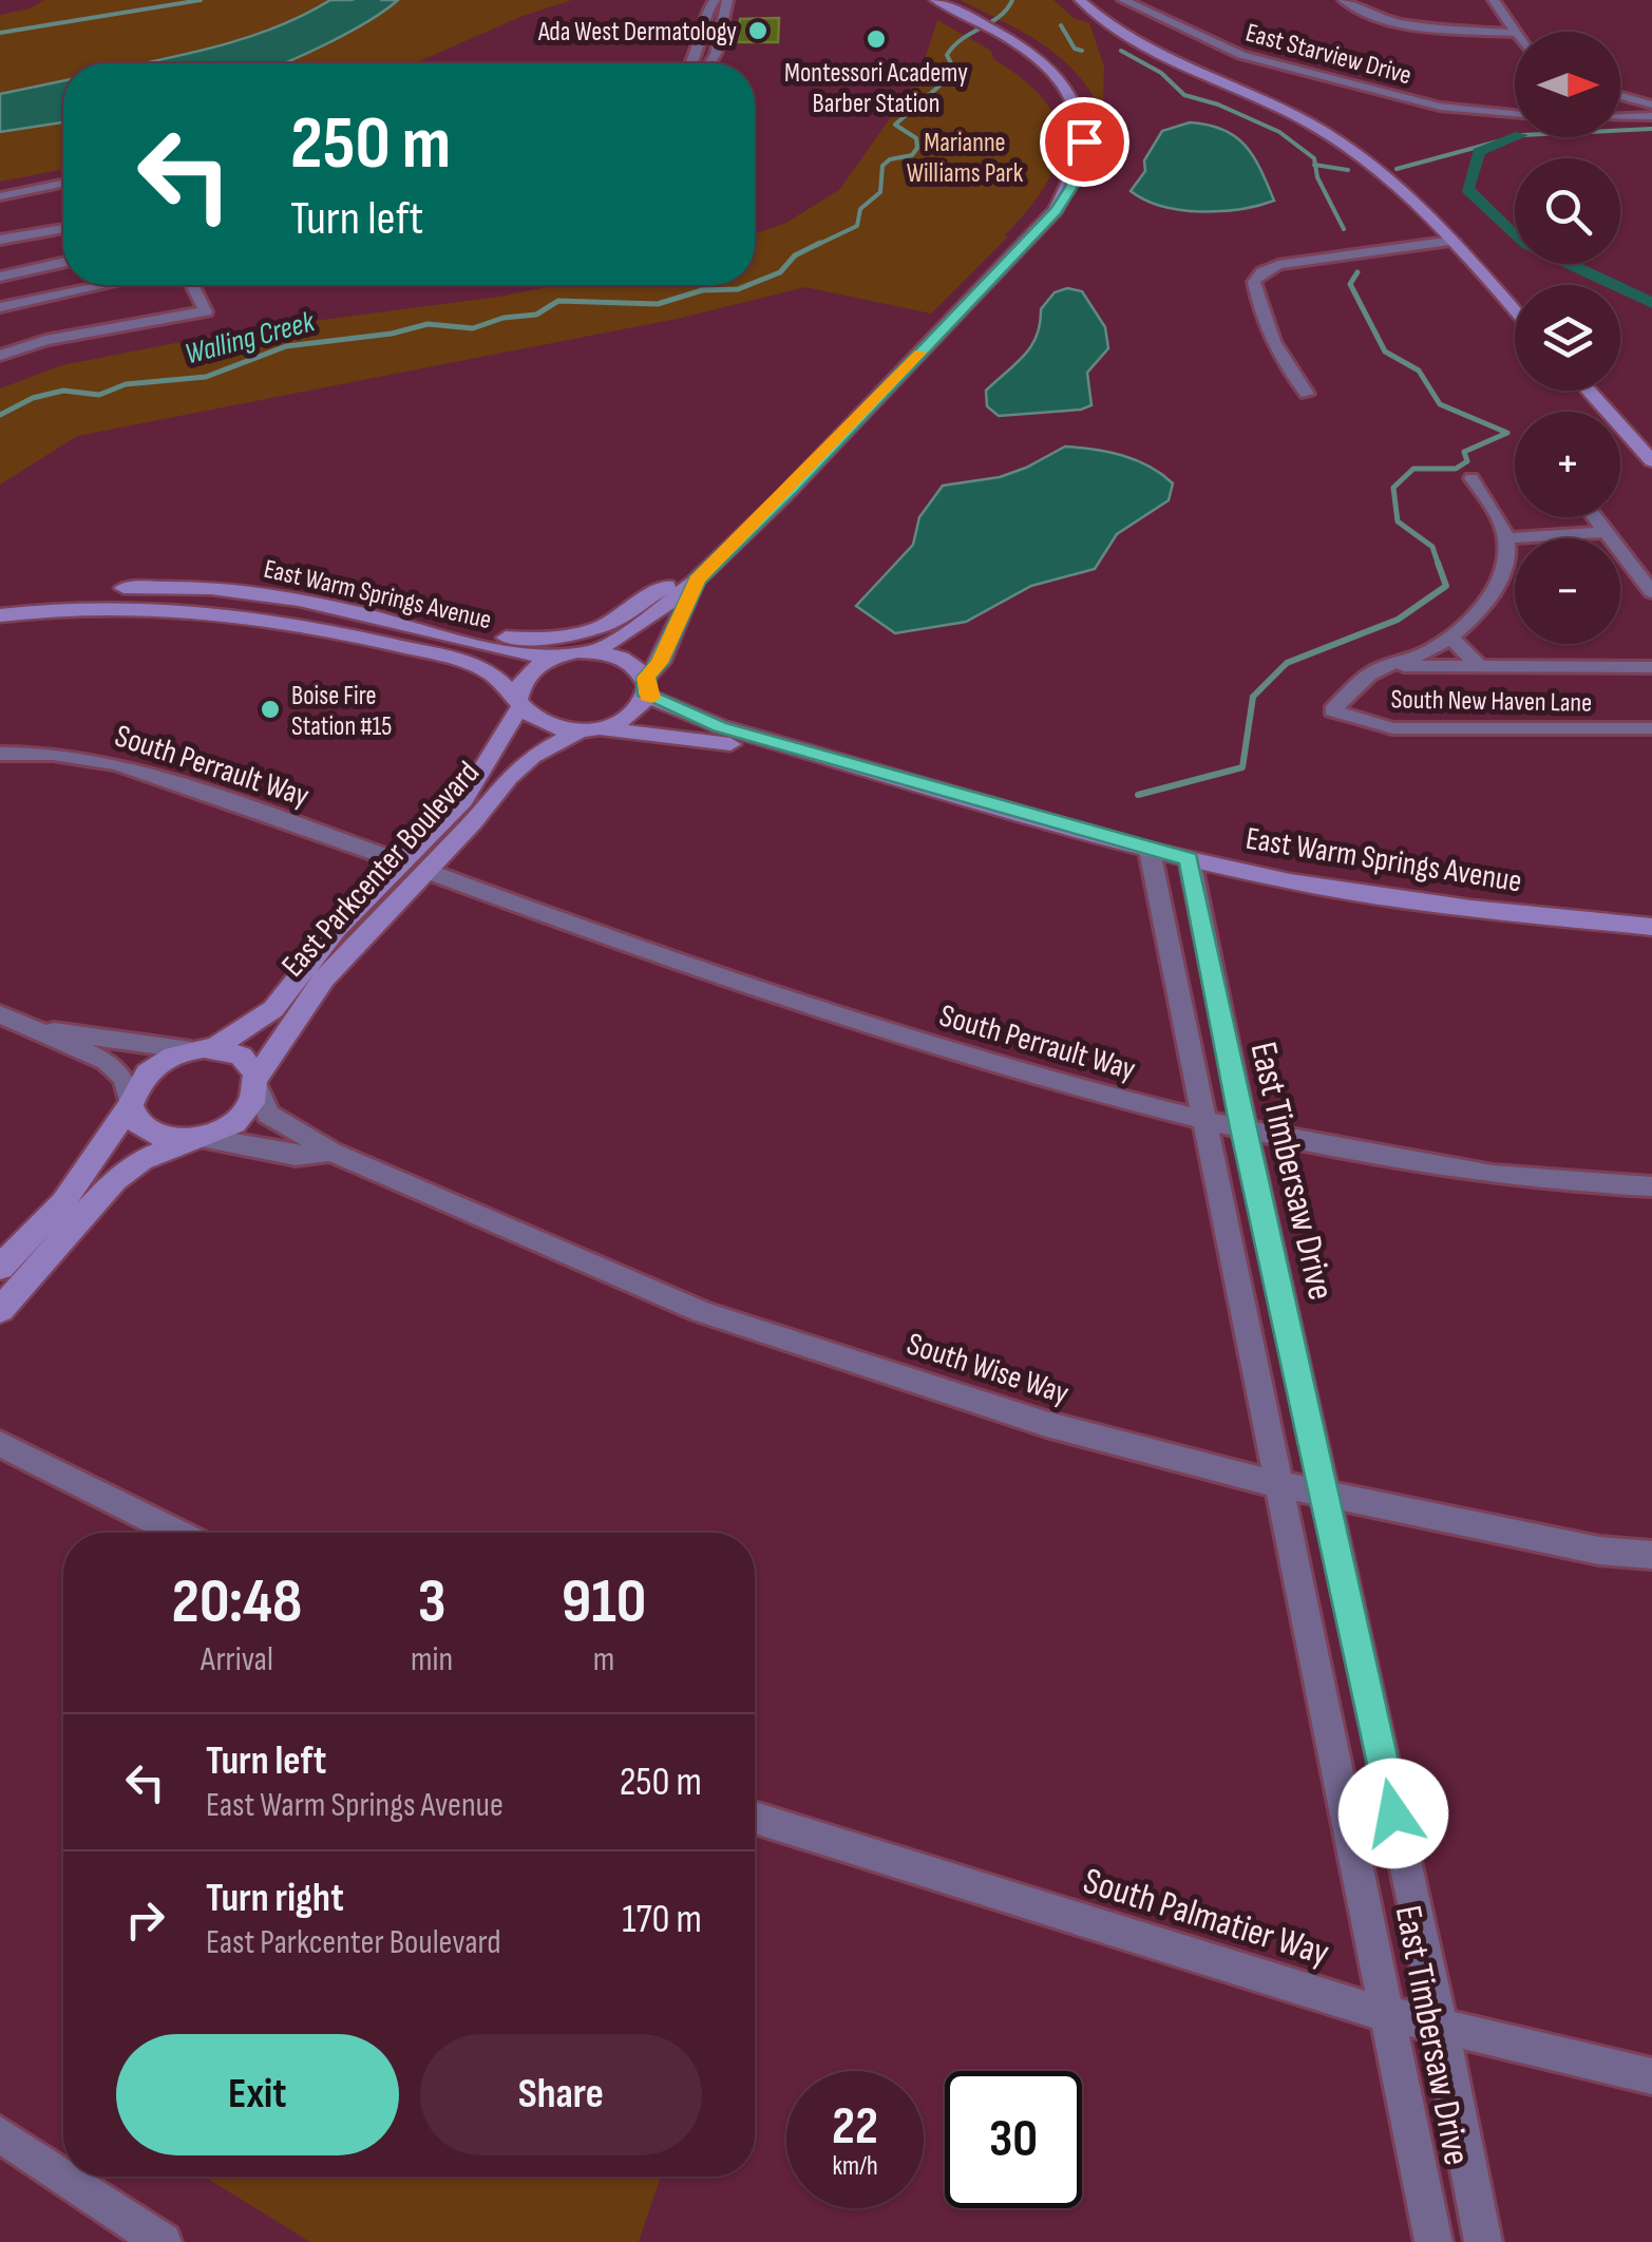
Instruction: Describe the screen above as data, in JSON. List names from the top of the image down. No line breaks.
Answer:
{"streets":{"street":["East Starview Drive","East Warm Springs Avenue","South New Haven Lane","South Perrault Way","East Parkcenter Boulevard","East Timbersaw Drive","South Wise Way","South Palmatier Way"]},"crossings":[["East Warm Springs Avenue","East Parkcenter Boulevard"],["East Warm Springs Avenue","East Timbersaw Drive"],["South Perrault Way","East Parkcenter Boulevard"],["South Perrault Way","East Timbersaw Drive"],["East Parkcenter Boulevard","South Wise Way"],["East Timbersaw Drive","South Wise Way"],["East Timbersaw Drive","South Palmatier Way"]],"water":["Walling Creek"],"parks":["Marianne Williams Park"],"places":["Ada West Dermatology","Montessori Academy Barber Station","Boise Fire Station #15"],"north":"right","page":{"map_buttons":["+","−"],"turn":["250 m","Turn left"],"eta":["20:48","Arrival","3","min","910","m"],"list":[{"name":"Turn left","note":"East Warm Springs Avenue","value":"250 m"},{"name":"Turn right","note":"East Parkcenter Boulevard","value":"170 m"}],"buttons":["Exit","Share"],"speed":"22 km/h","limit":"30"}}
